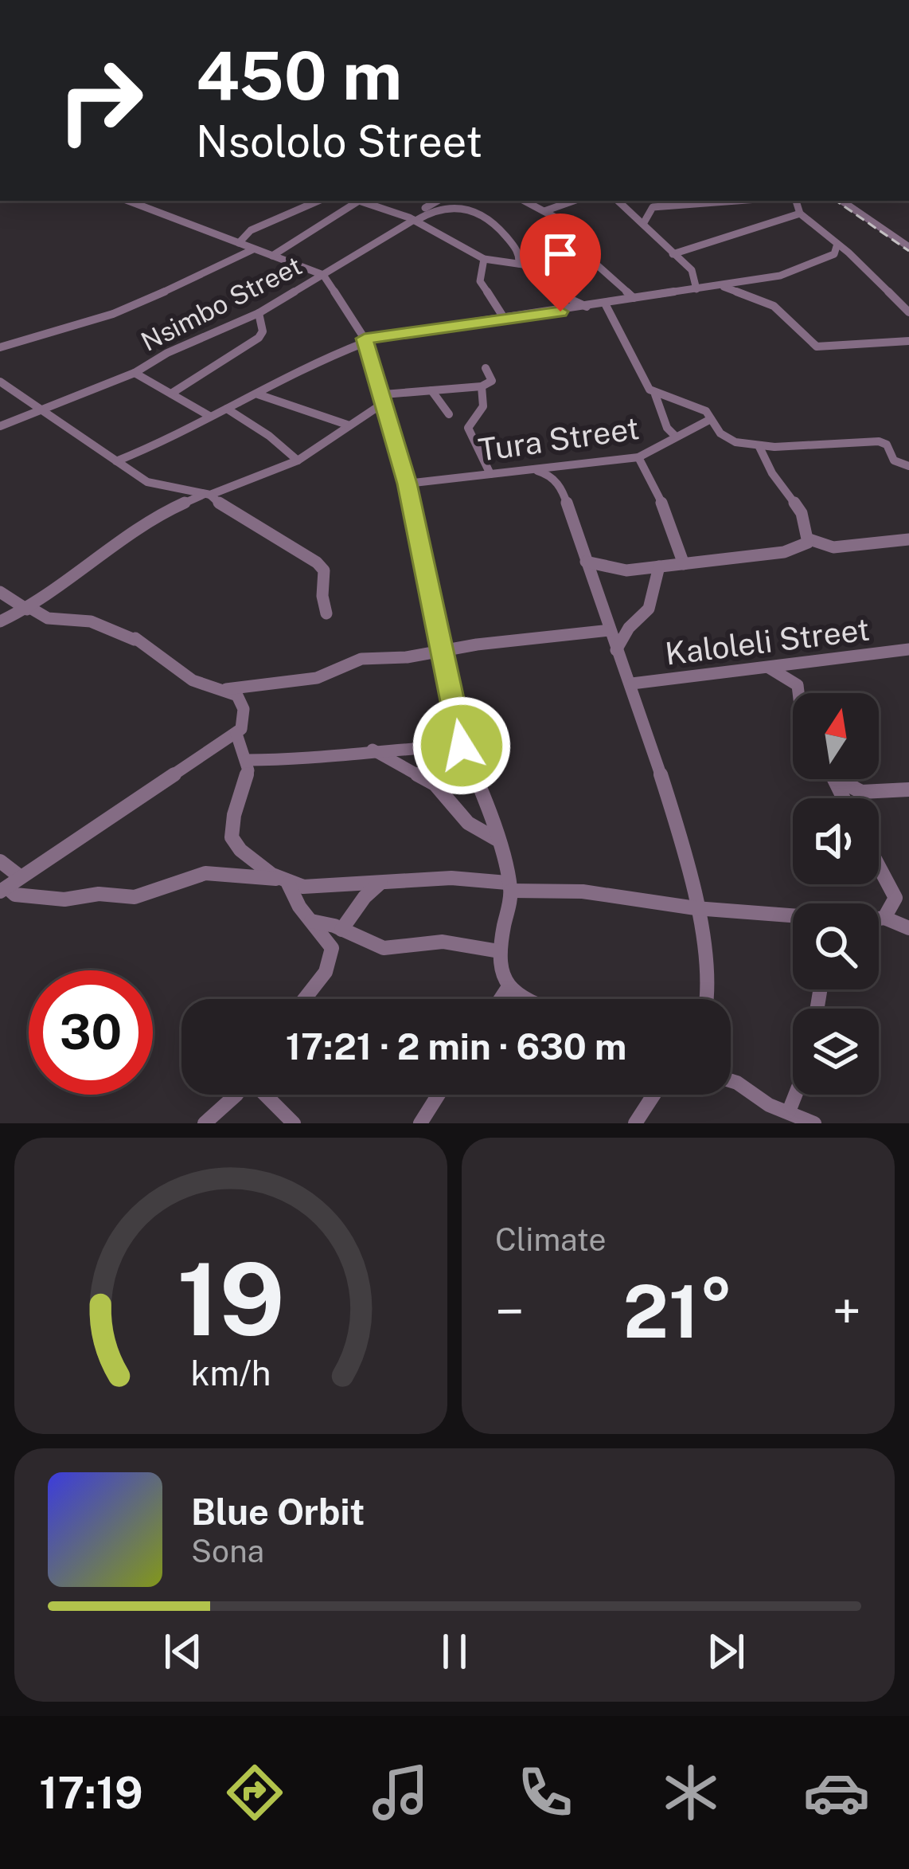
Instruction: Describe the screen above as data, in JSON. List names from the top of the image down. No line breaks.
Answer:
{"streets":{"street":["Nsimbo Street","Tura Street","Kaloleli Street"]},"north":"top","page":{"turn":["450 m","Nsololo Street"],"limit":"30","trip":"17:21 · 2 min · 630 m","tile":"Climate","heat":["−","21°","+"],"song":["Blue Orbit","Sona"],"tabs":"17:19","gauge":["19","km/h"]}}
